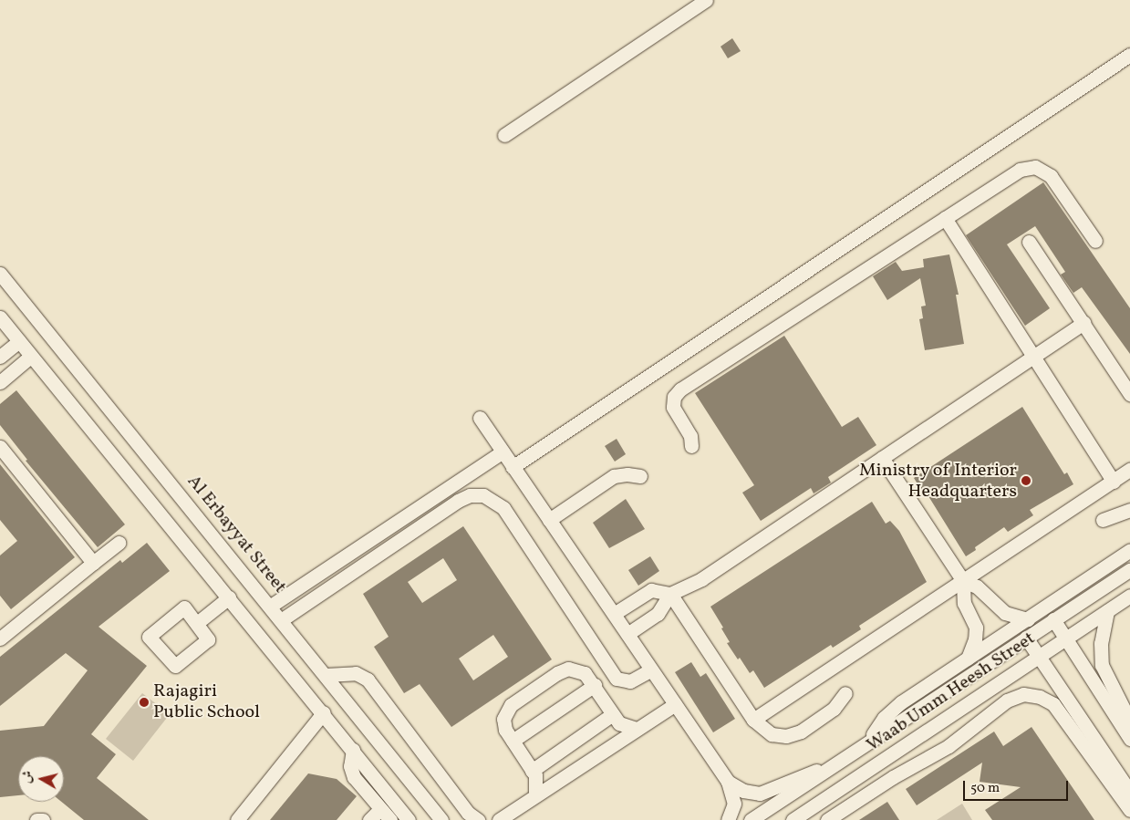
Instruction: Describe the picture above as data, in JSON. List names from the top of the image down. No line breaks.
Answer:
{"streets":{"street":["Al Erbayyat Street","Waab Umm Heesh Street"]},"places":["Ministry of Interior Headquarters","Rajagiri Public School"],"scale_bar":"50 m","north":"left"}
